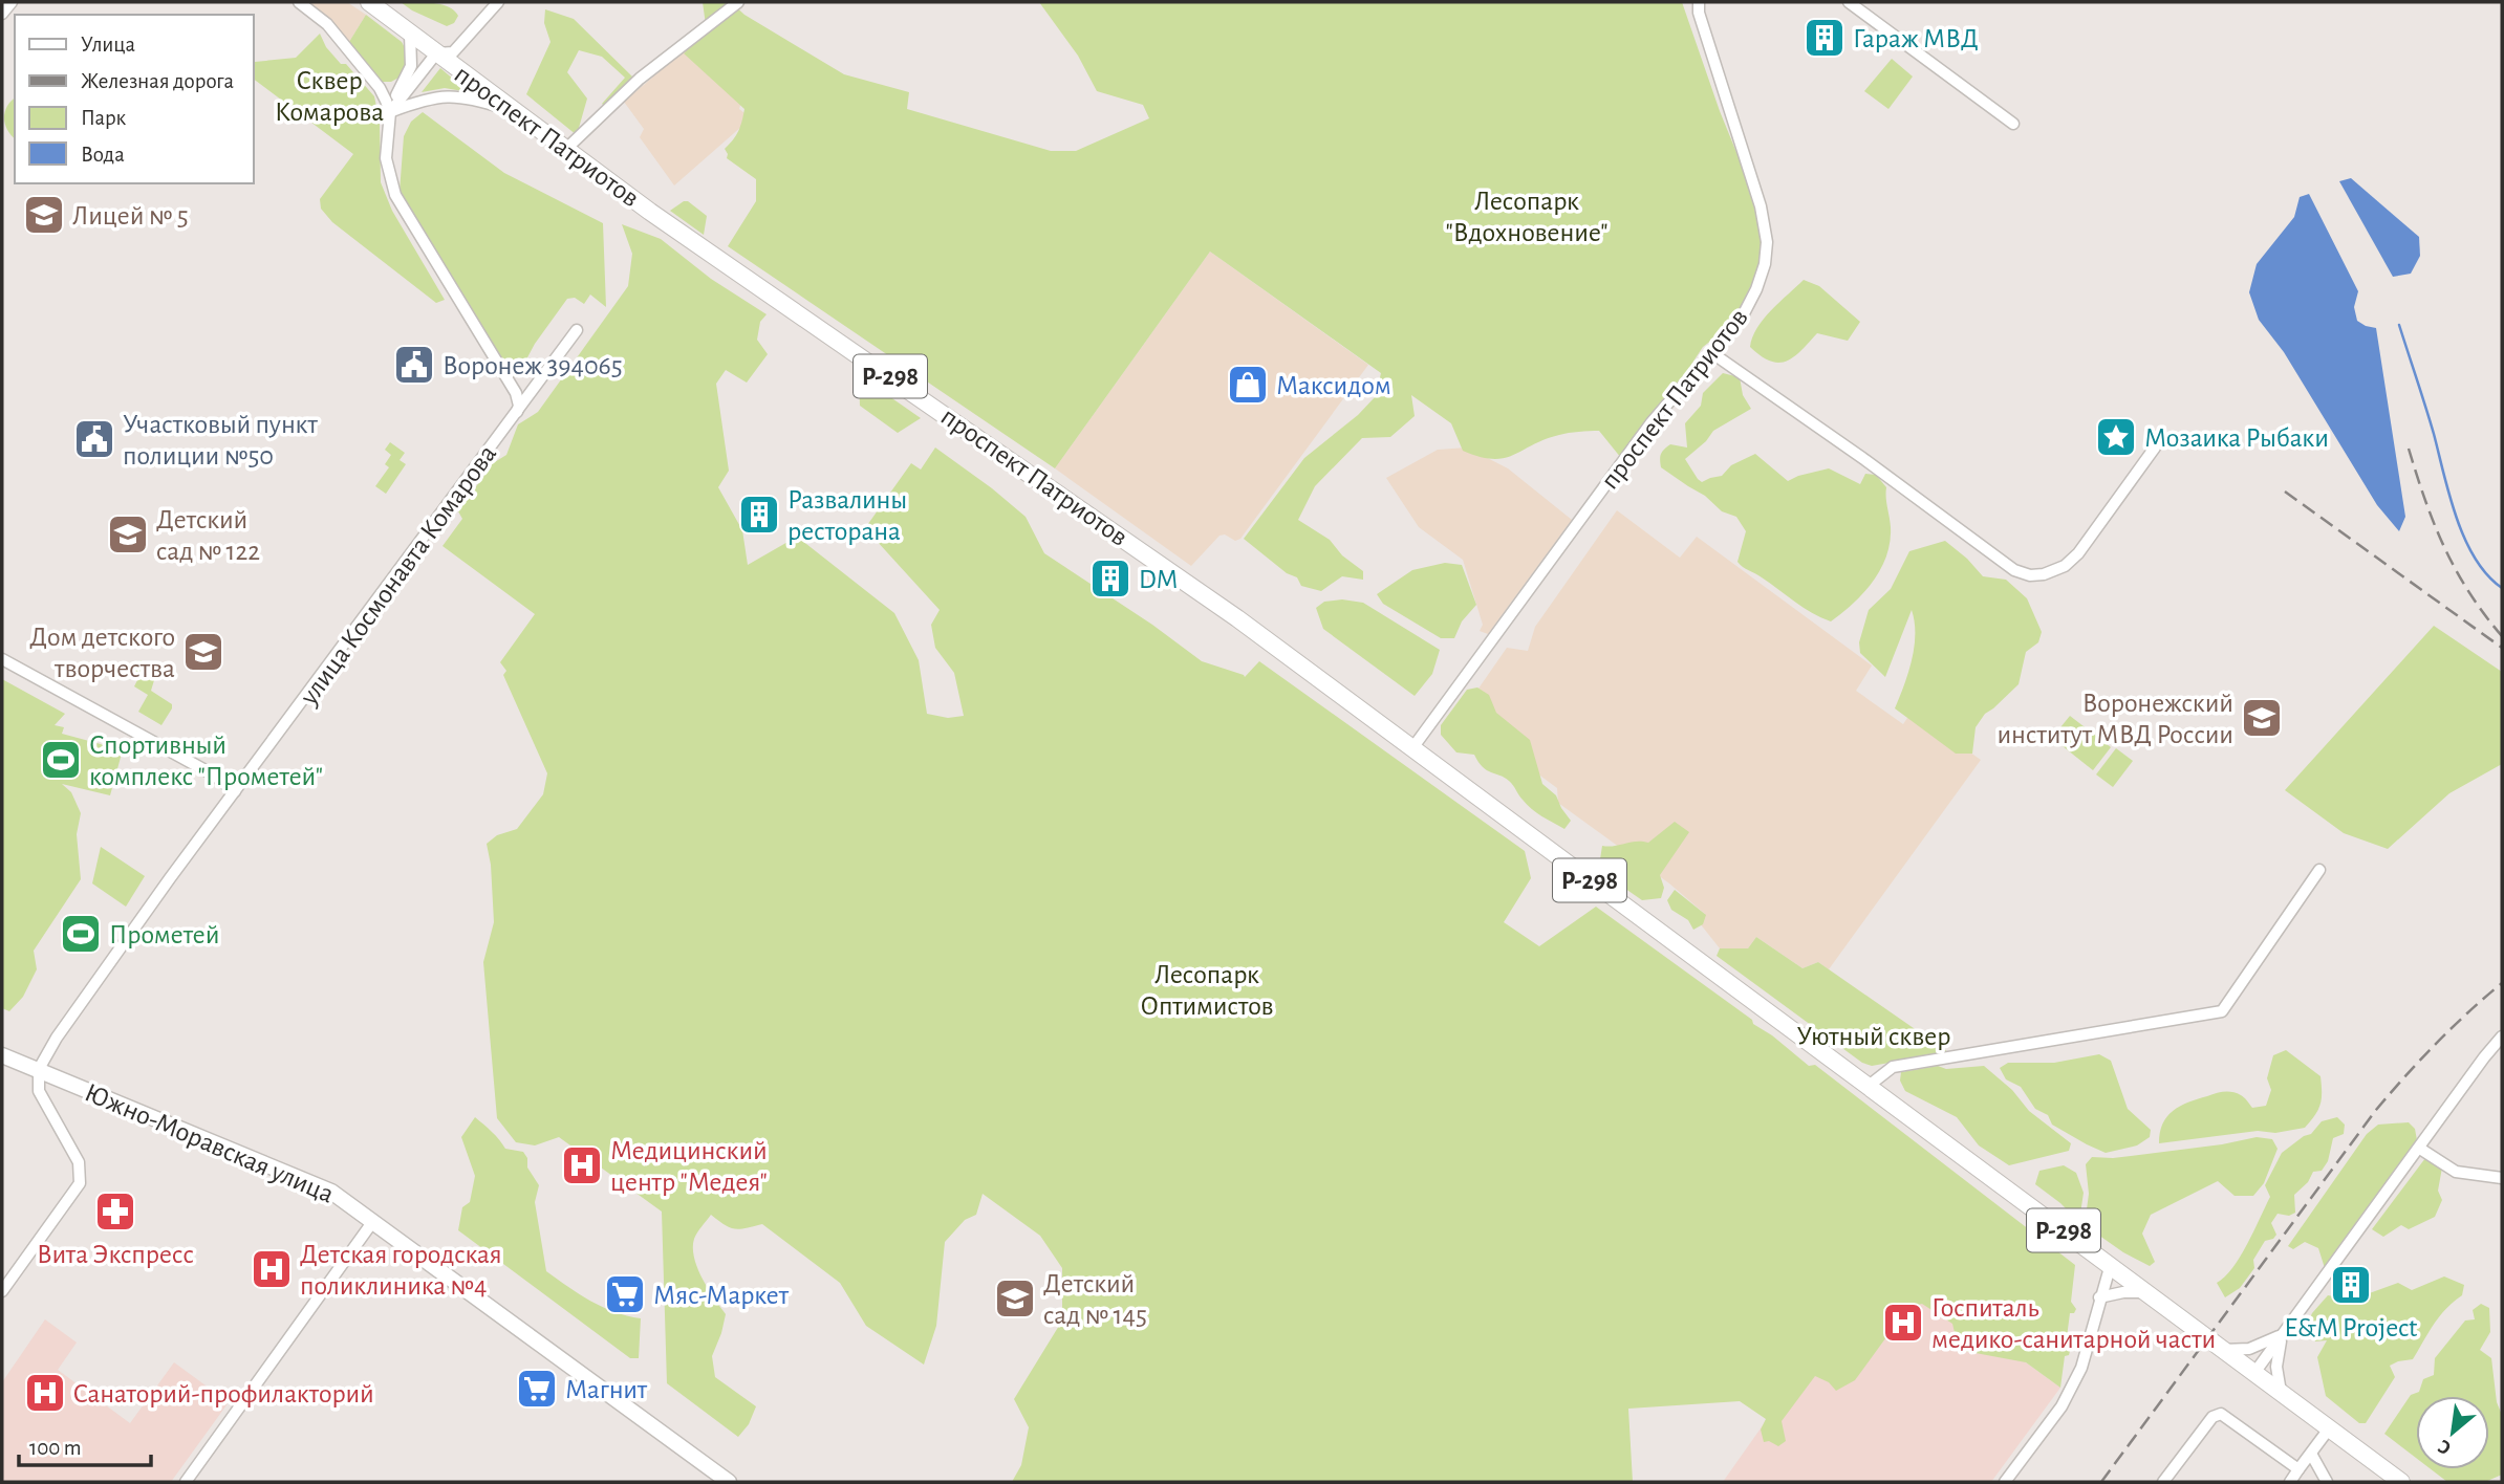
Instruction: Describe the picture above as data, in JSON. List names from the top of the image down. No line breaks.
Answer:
{"streets":{"highway":["проспект Патриотов","Р-298"],"main road":["Южно-Моравская улица"],"street":["улица Космонавта Комарова"]},"crossings":[["проспект Патриотов","Р-298"],["улица Космонавта Комарова","Южно-Моравская улица"]],"parks":["Сквер Комарова","Лесопарк \"Вдохновение\"","Лесопарк Оптимистов","Уютный сквер"],"places":{"building":["Гараж МВД","Развалины ресторана","DM","E&M Project"],"school or university":["Лицей № 5","Детский сад № 122","Дом детского творчества","Воронежский институт МВД России","Детский сад № 145"],"public building":["Воронеж 394065","Участковый пункт полиции №50"],"shop":["Максидом"],"place":["Мозаика Рыбаки"],"sports":["Спортивный комплекс \"Прометей\"","Прометей"],"hospital":["Медицинский центр \"Медея\"","Детская городская поликлиника №4","Госпиталь медико-санитарной части","Cанаторий-профилакторий"],"pharmacy":["Вита Экспресс"],"supermarket":["Мяс-Маркет","Магнит"]},"legend":["Улица","Железная дорога","Парк","Вода"],"scale_bar":"100 m","north":"bottom left"}
